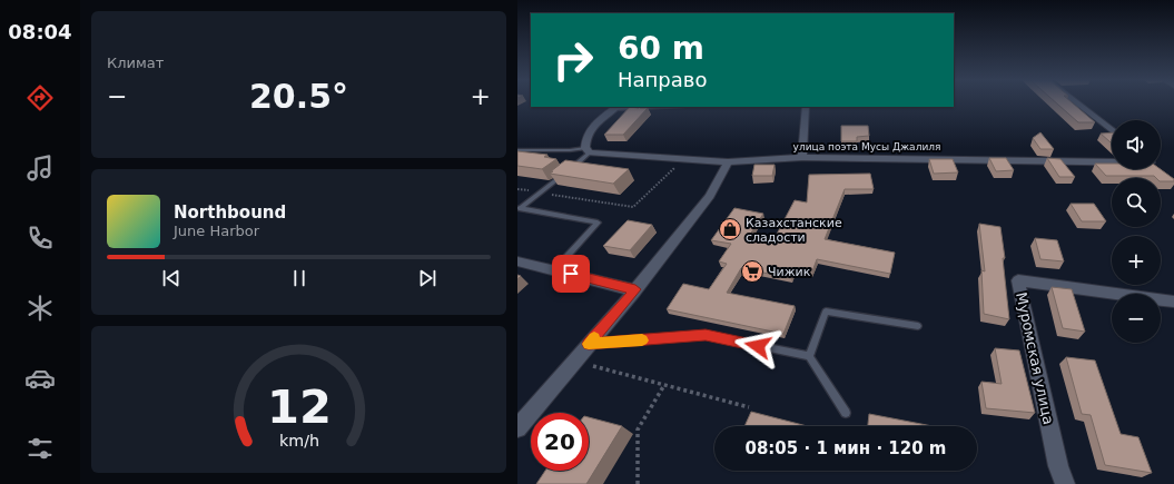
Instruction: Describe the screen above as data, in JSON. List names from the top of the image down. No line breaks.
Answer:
{"streets":{"street":["улица поэта Мусы Джалиля","Муромская улица"]},"places":{"shop":["Казахстанские сладости"],"supermarket":["Чижик"]},"page":{"tabs":"08:04","tile":"Климат","turn":["60 m","Направо"],"heat":["−","20.5°","+"],"map_buttons":["+","−"],"song":["Northbound","June Harbor"],"limit":"20","trip":"08:05 · 1 мин · 120 m","gauge":["12","km/h"]}}
